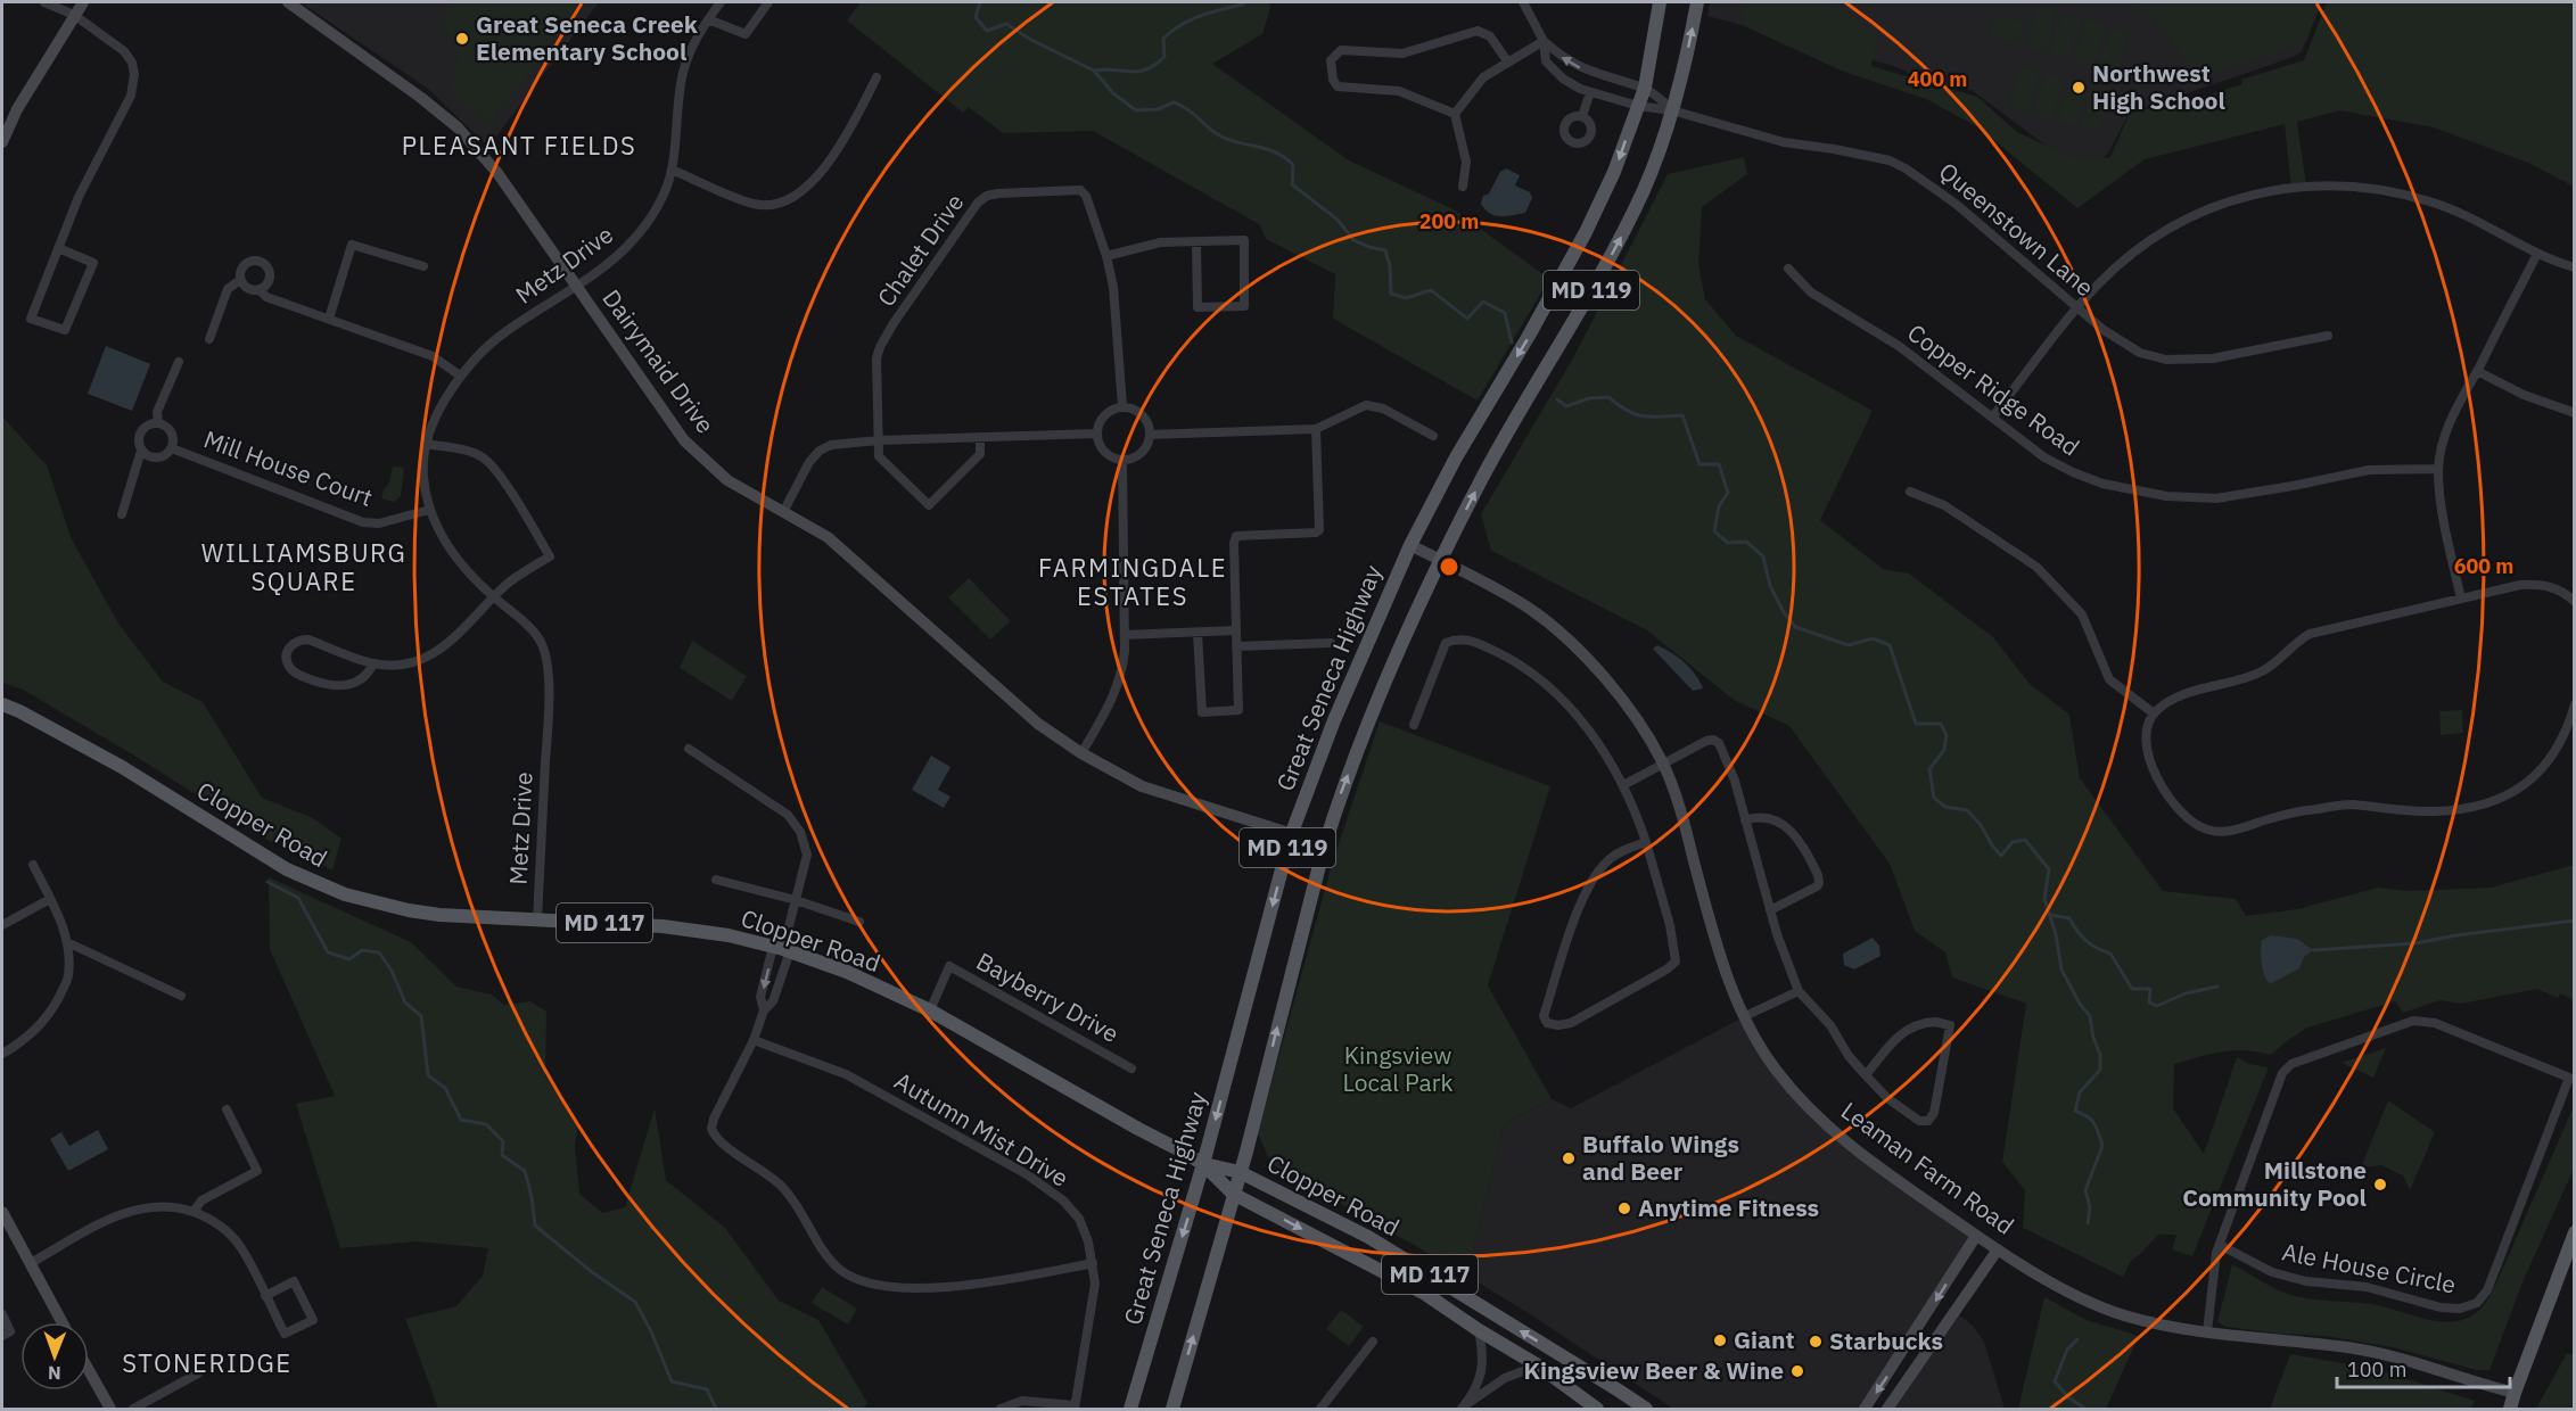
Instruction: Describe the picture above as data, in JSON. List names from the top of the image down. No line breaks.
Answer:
{"streets":{"main road":["MD 119","Great Seneca Highway","Clopper Road","MD 117"],"street":["Queenstown Lane","Chalet Drive","Metz Drive","Dairymaid Drive","Copper Ridge Road","Mill House Court","Bayberry Drive","Autumn Mist Drive","Leaman Farm Road","Ale House Circle"]},"crossings":[["Queenstown Lane","MD 119"],["Queenstown Lane","Great Seneca Highway"],["Metz Drive","Dairymaid Drive"],["Metz Drive","Mill House Court"],["Metz Drive","Clopper Road"],["MD 119","Dairymaid Drive"],["MD 119","Clopper Road"],["MD 119","Leaman Farm Road"],["Dairymaid Drive","Great Seneca Highway"],["Great Seneca Highway","Clopper Road"],["Great Seneca Highway","Leaman Farm Road"],["Clopper Road","Bayberry Drive"],["Leaman Farm Road","Ale House Circle"]],"districts":["PLEASANT FIELDS","WILLIAMSBURG SQUARE","FARMINGDALE ESTATES","STONERIDGE"],"parks":["Kingsview Local Park"],"places":["Great Seneca Creek Elementary School","Northwest High School","Buffalo Wings and Beer","Millstone Community Pool","Anytime Fitness","Giant","Starbucks","Kingsview Beer & Wine"],"scale_bar":"100 m","north":"bottom","rings":["400 m","200 m","600 m"]}
